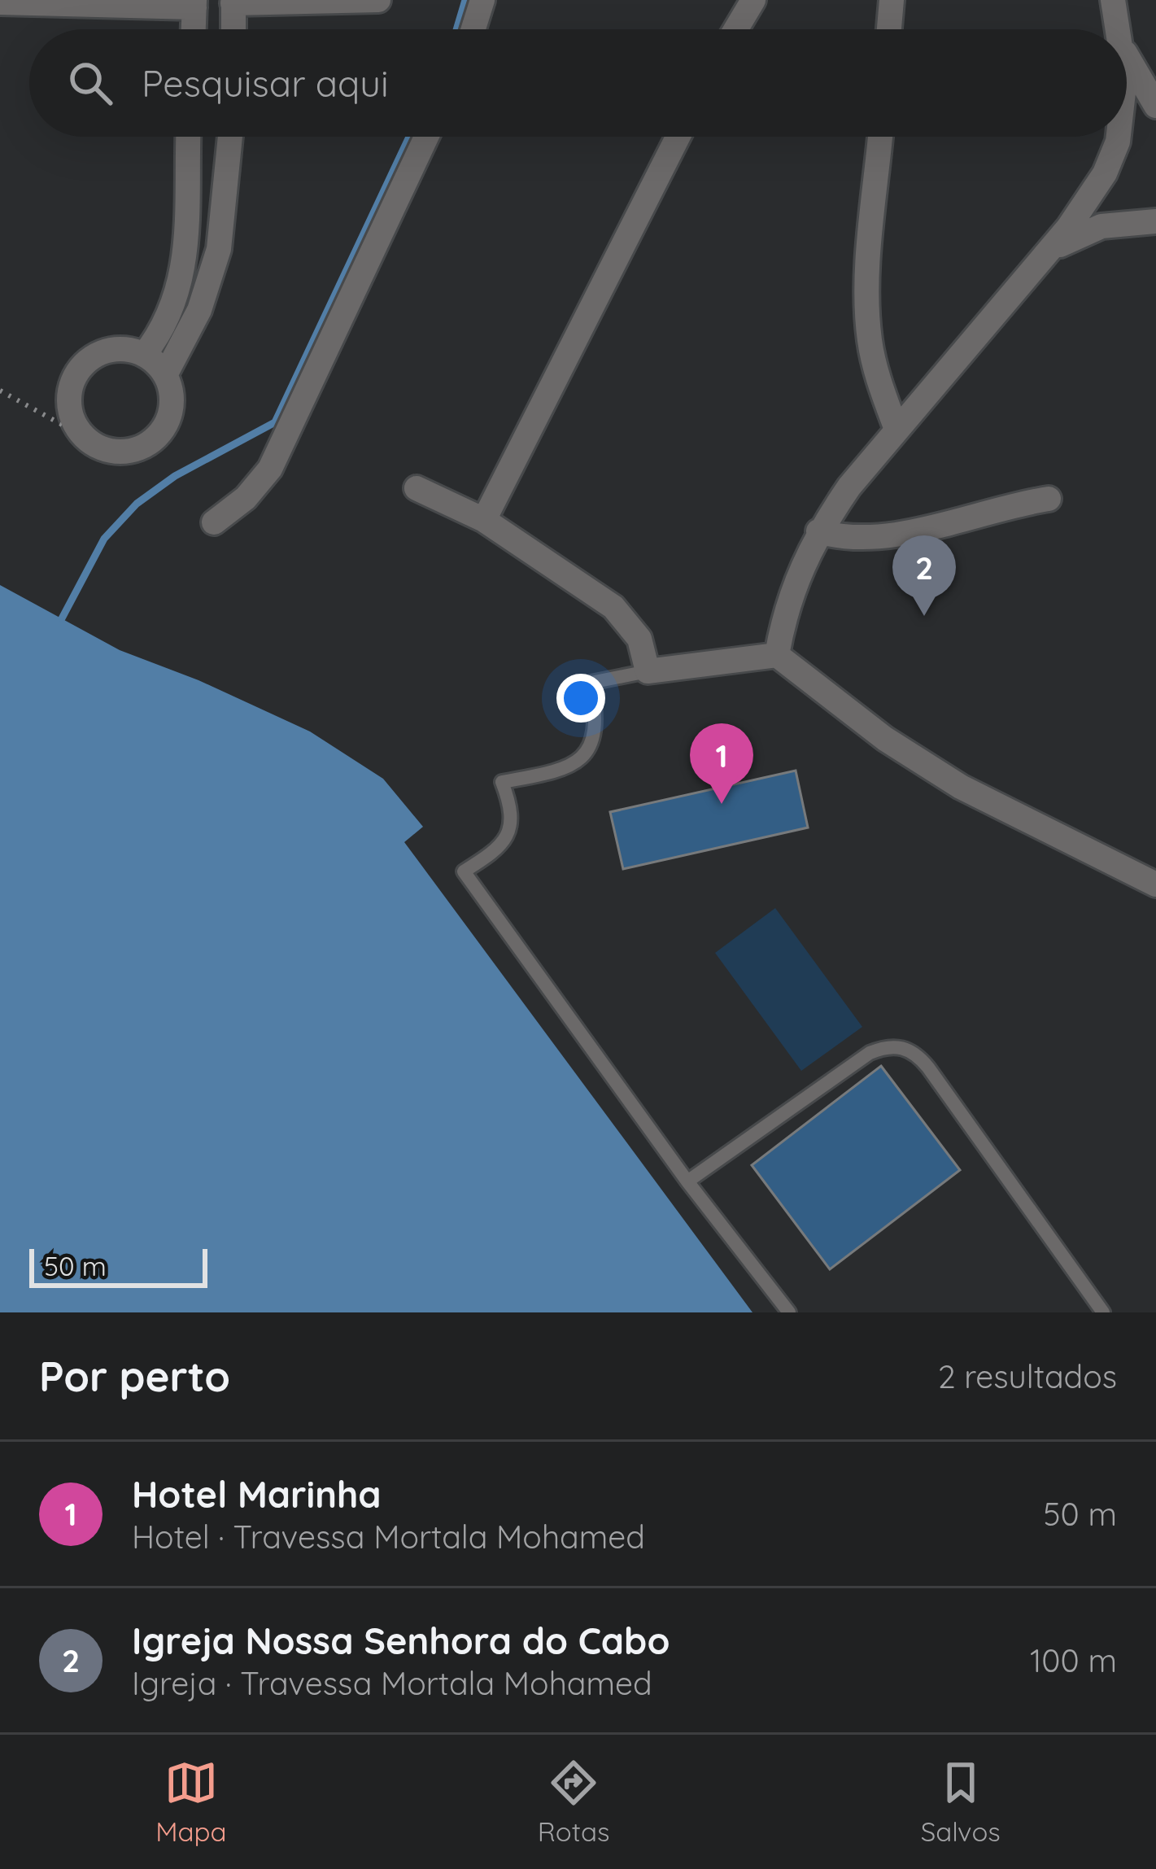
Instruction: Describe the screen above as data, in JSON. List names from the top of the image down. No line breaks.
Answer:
{"scale_bar":"50 m","page":{"search":"Pesquisar aqui","pins":["2","1"],"scale":"50 m","heading":["Por perto","2 resultados"],"list":[{"mark":"1","name":"Hotel Marinha","note":"Hotel · Travessa Mortala Mohamed","value":"50 m"},{"mark":"2","name":"Igreja Nossa Senhora do Cabo","note":"Igreja · Travessa Mortala Mohamed","value":"100 m"}],"nav":["Mapa","Rotas","Salvos"]}}
